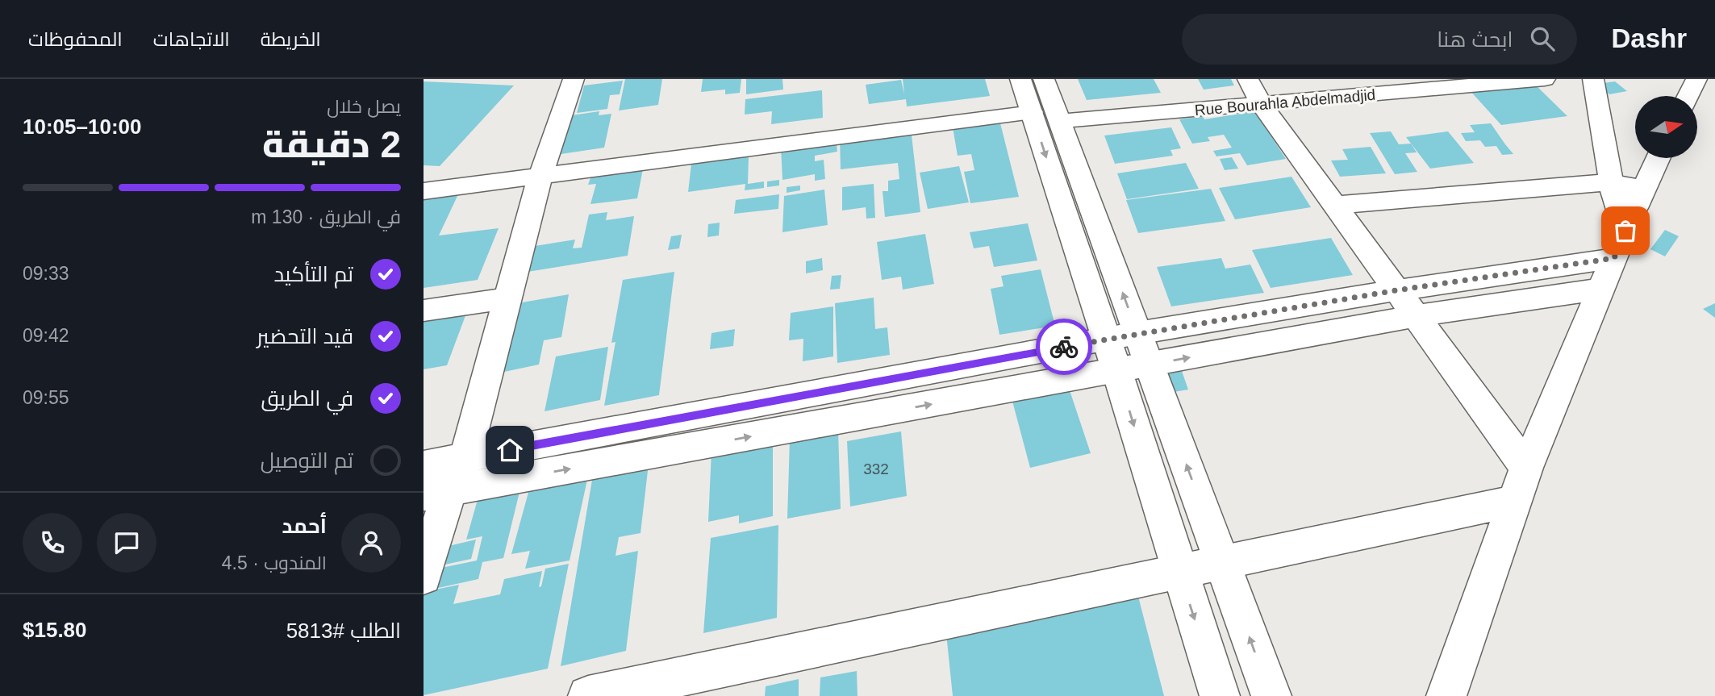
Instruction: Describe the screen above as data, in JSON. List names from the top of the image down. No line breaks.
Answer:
{"streets":{"street":["Rue Bourahla Abdelmadjid"]},"house_numbers":["332"],"north":"right","page":{"header":"Dashr","search":"ابحث هنا","nav":["الخريطة","الاتجاهات","المحفوظات"],"heading":["2 دقيقة","يصل خلال","10:00–10:05"],"panel":["أحمد","المندوب · 4.5","الطلب #5813","$15.80"],"bar":"في الطريق · 130 m","list":[["تم التأكيد","09:33"],["قيد التحضير","09:42"],["في الطريق","09:55"],"تم التوصيل"]}}
